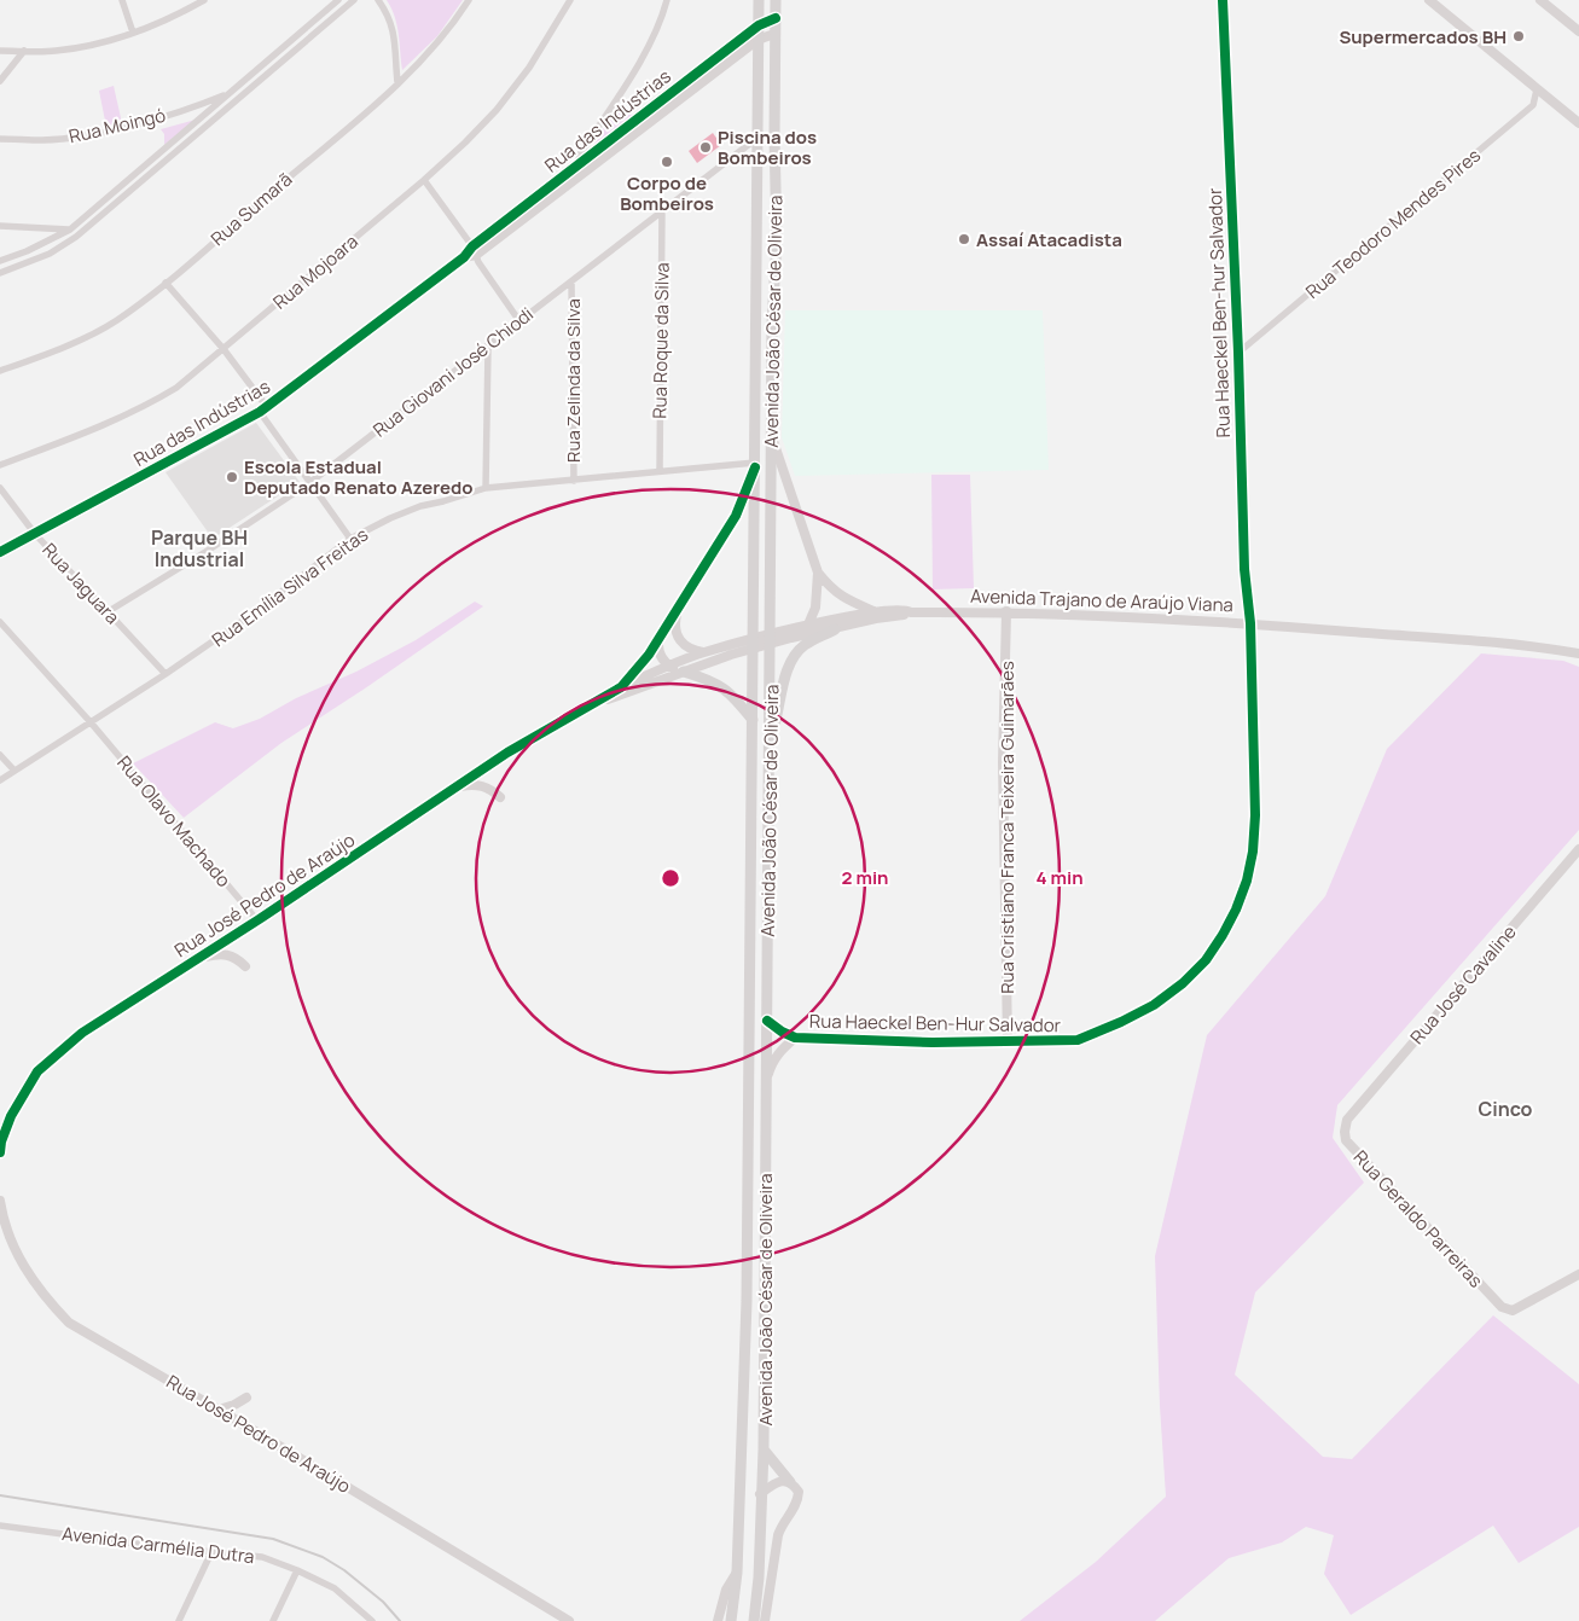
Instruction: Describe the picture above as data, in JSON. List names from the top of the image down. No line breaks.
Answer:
{"streets":{"main road":["Avenida João César de Oliveira"],"street":["Rua das Indústrias","Rua Moingó","Rua Sumarã","Rua Teodoro Mendes Pires","Rua Mojoara","Rua Haeckel Ben-hur Salvador","Rua Roque da Silva","Rua Giovani José Chiodi","Rua Zelinda da Silva","Rua Jaguara","Rua Emília Silva Freitas","Avenida Trajano de Araújo Viana","Rua Olavo Machado","Rua Cristiano Franca Teixeira Guimarães","Rua José Pedro de Araújo","Rua José Cavaline","Rua Haeckel Ben-Hur Salvador","Rua Geraldo Parreiras","Avenida Carmélia Dutra"]},"crossings":[["Rua das Indústrias","Avenida João César de Oliveira"],["Rua das Indústrias","Rua Jaguara"],["Rua Teodoro Mendes Pires","Rua Haeckel Ben-hur Salvador"],["Rua Haeckel Ben-hur Salvador","Avenida Trajano de Araújo Viana"],["Rua Haeckel Ben-hur Salvador","Rua Haeckel Ben-Hur Salvador"],["Avenida João César de Oliveira","Rua Giovani José Chiodi"],["Avenida João César de Oliveira","Rua Emília Silva Freitas"],["Avenida João César de Oliveira","Avenida Trajano de Araújo Viana"],["Avenida João César de Oliveira","Rua José Pedro de Araújo"],["Avenida João César de Oliveira","Rua Haeckel Ben-Hur Salvador"],["Rua Roque da Silva","Rua Giovani José Chiodi"],["Rua Roque da Silva","Rua Emília Silva Freitas"],["Rua Giovani José Chiodi","Rua Zelinda da Silva"],["Rua Giovani José Chiodi","Rua Jaguara"],["Rua Zelinda da Silva","Rua Emília Silva Freitas"],["Rua Jaguara","Rua Emília Silva Freitas"],["Rua Emília Silva Freitas","Rua Olavo Machado"],["Rua Emília Silva Freitas","Rua José Pedro de Araújo"],["Avenida Trajano de Araújo Viana","Rua Cristiano Franca Teixeira Guimarães"],["Avenida Trajano de Araújo Viana","Rua José Pedro de Araújo"],["Avenida Trajano de Araújo Viana","Rua Haeckel Ben-Hur Salvador"],["Rua Olavo Machado","Rua José Pedro de Araújo"],["Rua Cristiano Franca Teixeira Guimarães","Rua Haeckel Ben-Hur Salvador"],["Rua José Cavaline","Rua Geraldo Parreiras"]],"districts":["Parque BH Industrial","Cinco"],"places":["Supermercados BH","Piscina dos Bombeiros","Corpo de Bombeiros","Assaí Atacadista","Escola Estadual Deputado Renato Azeredo"],"rings":["2 min","4 min"]}
